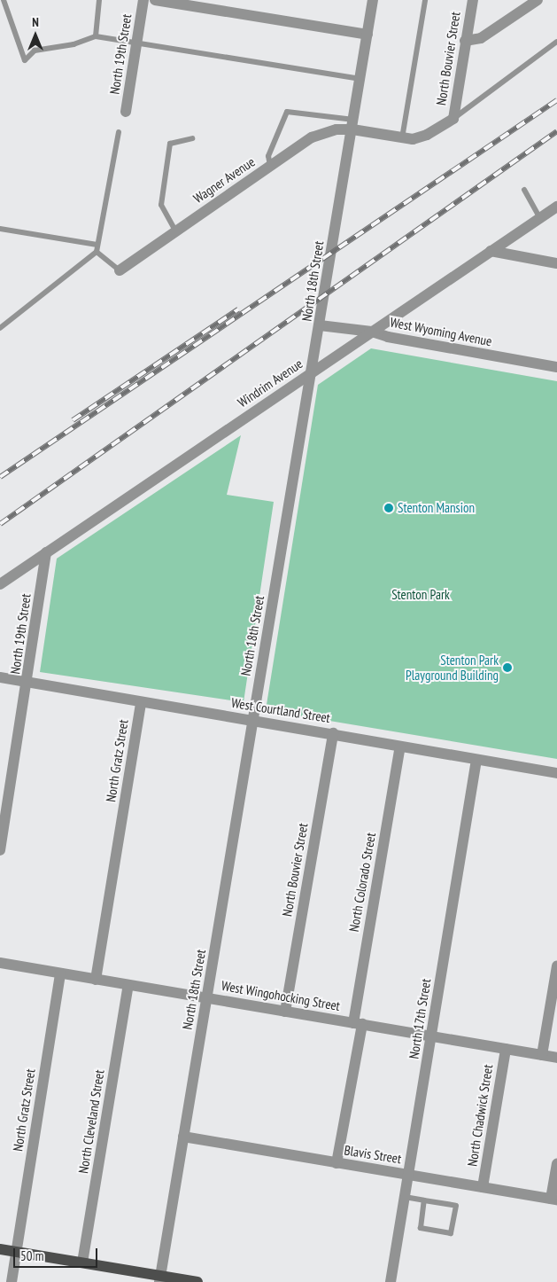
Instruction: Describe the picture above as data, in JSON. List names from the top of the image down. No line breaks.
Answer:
{"streets":{"street":["North 19th Street","North Bouvier Street","Wagner Avenue","North 18th Street","West Wyoming Avenue","Windrim Avenue","West Courtland Street","North Gratz Street","North Colorado Street","West Wingohocking Street","North 17th Street","North Chadwick Street","North Cleveland Street","Blavis Street"]},"crossings":[["North 19th Street","Windrim Avenue"],["North 19th Street","West Courtland Street"],["North Bouvier Street","Wagner Avenue"],["North Bouvier Street","North 18th Street"],["North Bouvier Street","West Courtland Street"],["North Bouvier Street","West Wingohocking Street"],["Wagner Avenue","North 18th Street"],["North 18th Street","West Wyoming Avenue"],["North 18th Street","Windrim Avenue"],["North 18th Street","West Courtland Street"],["North 18th Street","West Wingohocking Street"],["North 18th Street","Blavis Street"],["West Wyoming Avenue","Windrim Avenue"],["West Courtland Street","North Gratz Street"],["West Courtland Street","North Colorado Street"],["West Courtland Street","North 17th Street"],["North Gratz Street","West Wingohocking Street"],["North Colorado Street","West Wingohocking Street"],["North Colorado Street","Blavis Street"],["West Wingohocking Street","North 17th Street"],["West Wingohocking Street","North Chadwick Street"],["West Wingohocking Street","North Cleveland Street"],["North 17th Street","Blavis Street"],["North Chadwick Street","Blavis Street"]],"parks":["Stenton Park"],"places":["Stenton Mansion","Stenton Park Playground Building"],"scale_bar":"50 m","north":"top"}
